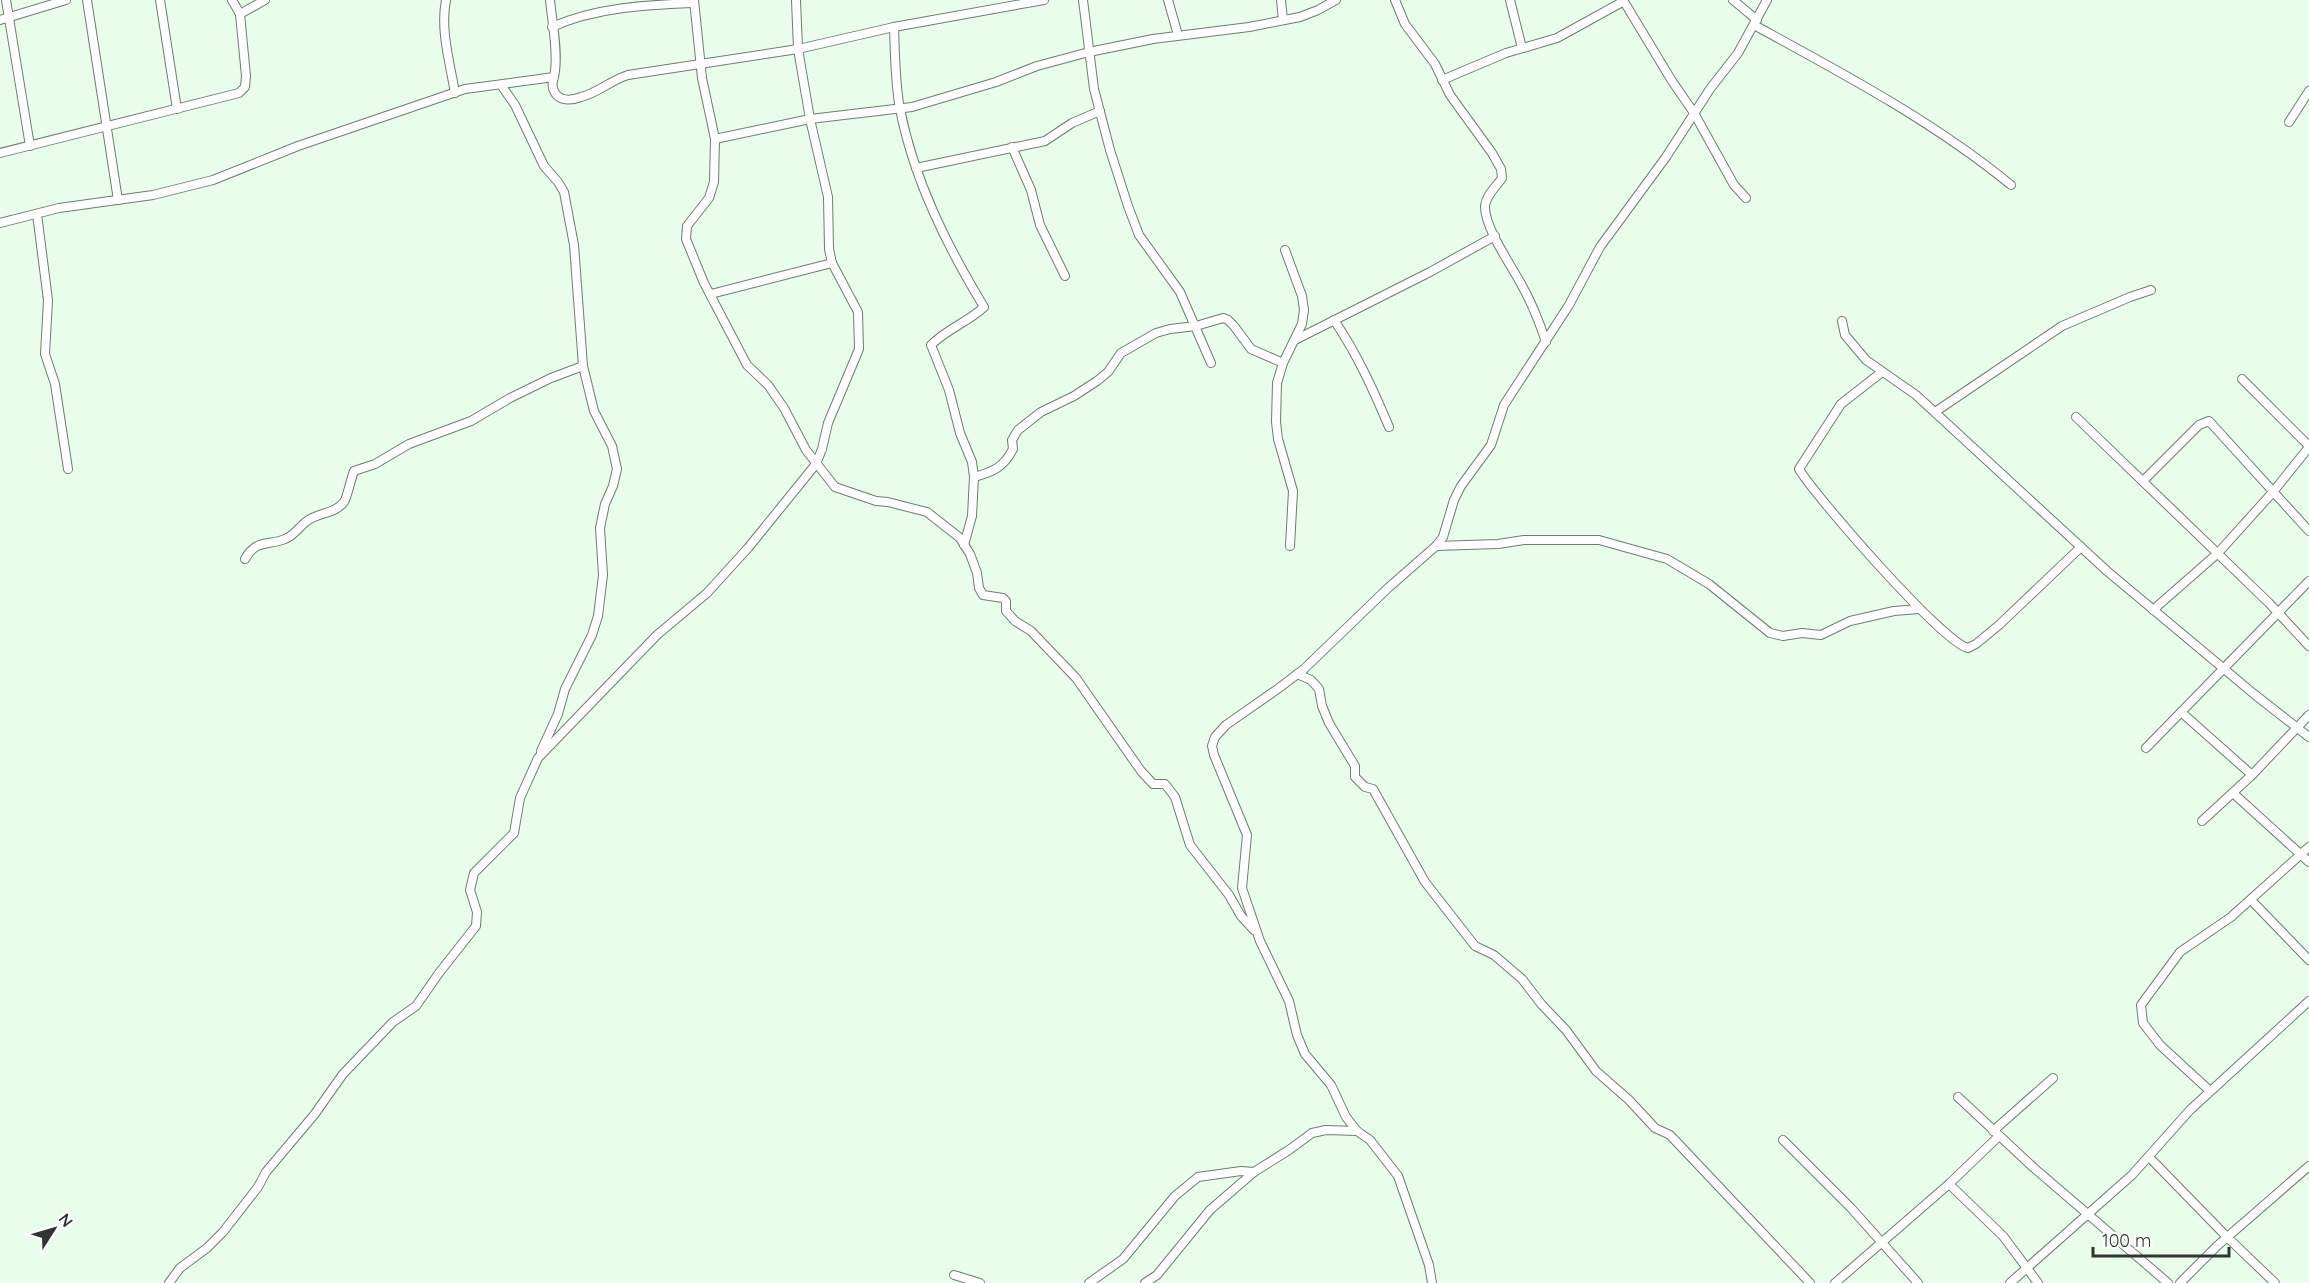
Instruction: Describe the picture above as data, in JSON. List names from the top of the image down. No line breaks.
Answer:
{"scale_bar":"100 m","north":"top right"}
